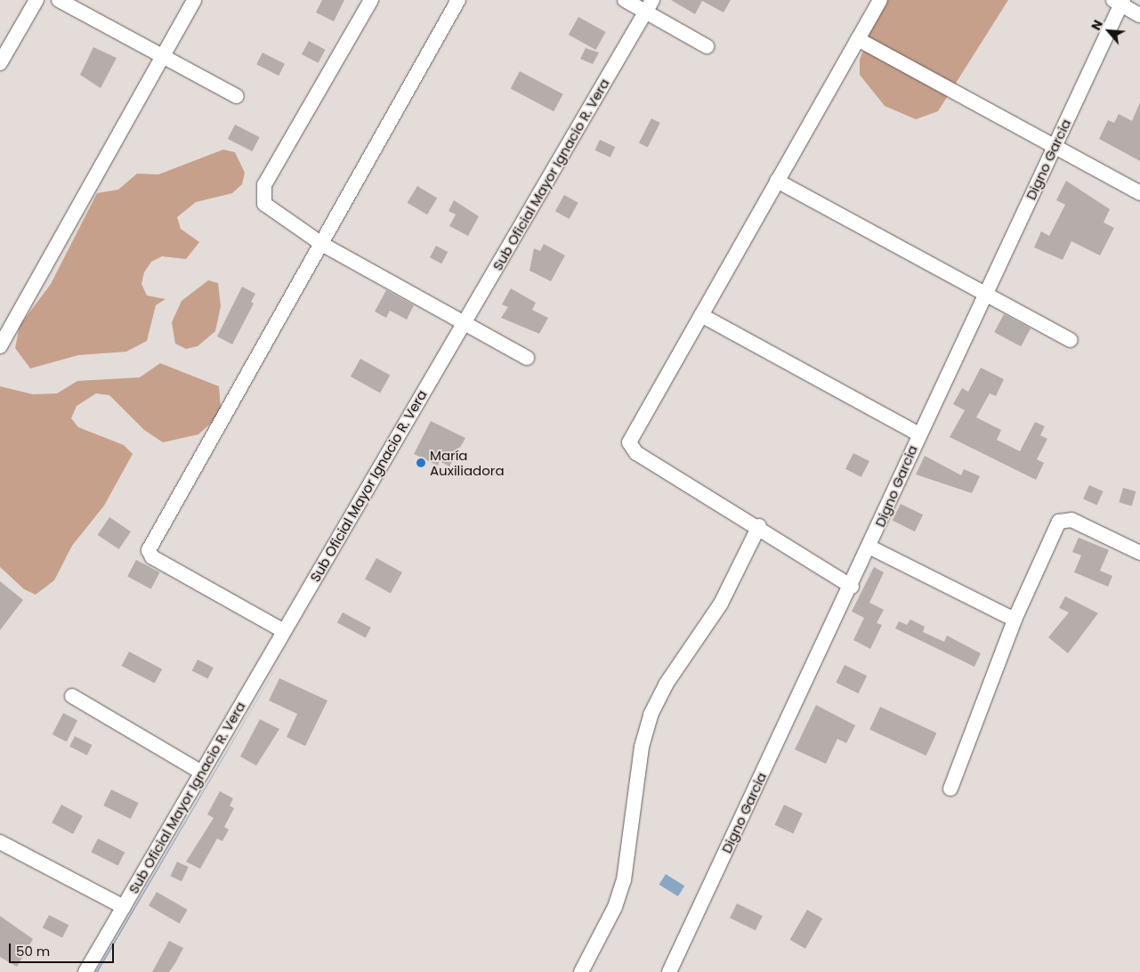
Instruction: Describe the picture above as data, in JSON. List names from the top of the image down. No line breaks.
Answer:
{"streets":{"street":["Digno Garcia","Sub Oficial Mayor Ignacio R. Vera"]},"places":["María Auxiliadora"],"scale_bar":"50 m","north":"top left"}
